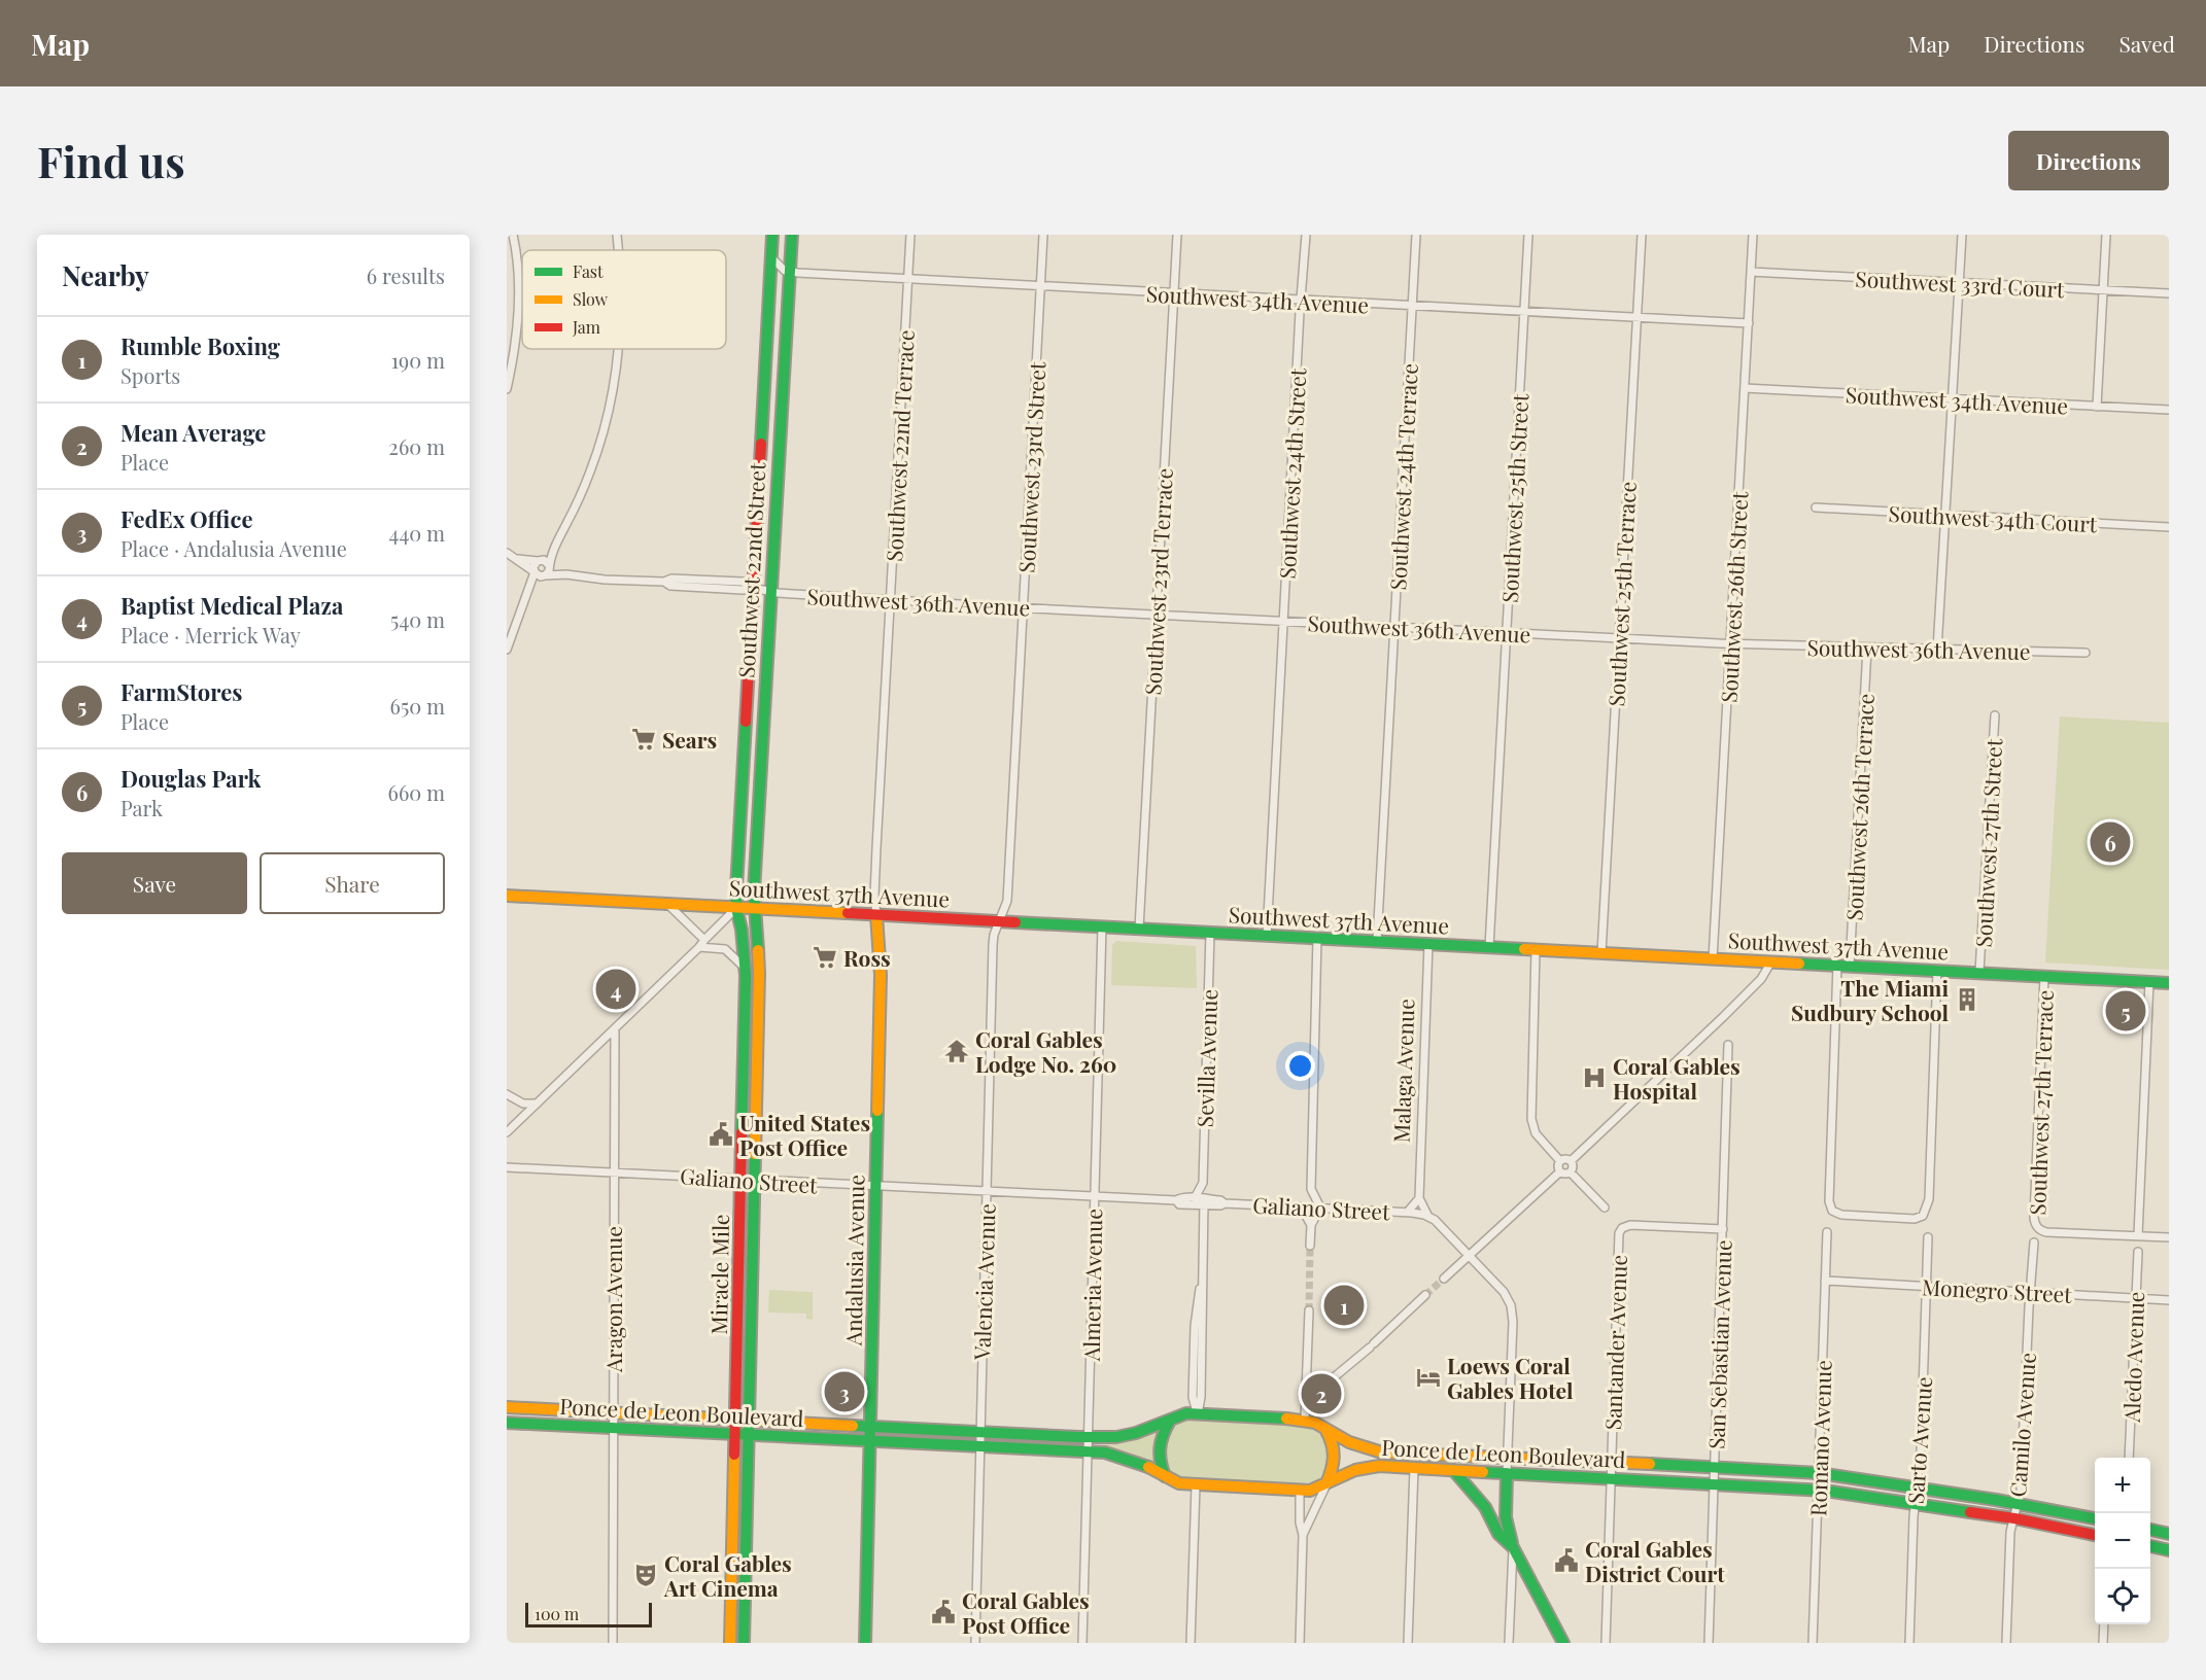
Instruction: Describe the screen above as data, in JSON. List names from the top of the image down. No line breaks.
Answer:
{"streets":{"main road":["Southwest 22nd Street","Southwest 37th Avenue","Malaga Avenue","Andalusia Avenue","Miracle Mile","Ponce de Leon Boulevard"],"street":["Southwest 33rd Court","Southwest 34th Avenue","Southwest 22nd Terrace","Southwest 23rd Street","Southwest 24th Street","Southwest 24th Terrace","Southwest 25th Street","Southwest 34th Court","Southwest 23rd Terrace","Southwest 25th Terrace","Southwest 26th Street","Southwest 36th Avenue","Southwest 26th Terrace","Southwest 27th Street","Sevilla Avenue","Southwest 27th Terrace","Galiano Street","Valencia Avenue","Almeria Avenue","Monegro Street","Aragon Avenue","Santander Avenue","San Sebastian Avenue","Aledo Avenue","Camilo Avenue","Romano Avenue","Sarto Avenue"]},"crossings":[["Southwest 33rd Court","Southwest 26th Street"],["Southwest 34th Avenue","Southwest 22nd Terrace"],["Southwest 34th Avenue","Southwest 23rd Street"],["Southwest 34th Avenue","Southwest 24th Street"],["Southwest 34th Avenue","Southwest 24th Terrace"],["Southwest 34th Avenue","Southwest 25th Street"],["Southwest 34th Avenue","Southwest 22nd Street"],["Southwest 34th Avenue","Southwest 23rd Terrace"],["Southwest 34th Avenue","Southwest 25th Terrace"],["Southwest 34th Avenue","Southwest 26th Street"],["Southwest 22nd Terrace","Southwest 36th Avenue"],["Southwest 22nd Terrace","Southwest 37th Avenue"],["Southwest 22nd Terrace","Andalusia Avenue"],["Southwest 23rd Street","Southwest 36th Avenue"],["Southwest 23rd Street","Southwest 37th Avenue"],["Southwest 23rd Street","Valencia Avenue"],["Southwest 24th Street","Southwest 36th Avenue"],["Southwest 24th Street","Southwest 37th Avenue"],["Southwest 24th Terrace","Southwest 36th Avenue"],["Southwest 24th Terrace","Southwest 37th Avenue"],["Southwest 25th Street","Southwest 36th Avenue"],["Southwest 25th Street","Southwest 37th Avenue"],["Southwest 22nd Street","Southwest 36th Avenue"],["Southwest 22nd Street","Southwest 37th Avenue"],["Southwest 22nd Street","Miracle Mile"],["Southwest 23rd Terrace","Southwest 36th Avenue"],["Southwest 23rd Terrace","Southwest 37th Avenue"],["Southwest 25th Terrace","Southwest 36th Avenue"],["Southwest 25th Terrace","Southwest 37th Avenue"],["Southwest 26th Street","Southwest 36th Avenue"],["Southwest 26th Street","Southwest 37th Avenue"],["Southwest 36th Avenue","Southwest 26th Terrace"],["Southwest 26th Terrace","Southwest 37th Avenue"],["Southwest 27th Street","Southwest 37th Avenue"],["Southwest 37th Avenue","Sevilla Avenue"],["Southwest 37th Avenue","Malaga Avenue"],["Southwest 37th Avenue","Southwest 27th Terrace"],["Southwest 37th Avenue","Andalusia Avenue"],["Southwest 37th Avenue","Miracle Mile"],["Southwest 37th Avenue","Valencia Avenue"],["Southwest 37th Avenue","Almeria Avenue"],["Sevilla Avenue","Galiano Street"],["Malaga Avenue","Galiano Street"],["Malaga Avenue","Ponce de Leon Boulevard"],["Galiano Street","Andalusia Avenue"],["Galiano Street","Miracle Mile"],["Galiano Street","Valencia Avenue"],["Galiano Street","Almeria Avenue"],["Galiano Street","Aragon Avenue"],["Andalusia Avenue","Ponce de Leon Boulevard"],["Miracle Mile","Ponce de Leon Boulevard"],["Valencia Avenue","Ponce de Leon Boulevard"],["Almeria Avenue","Ponce de Leon Boulevard"],["Monegro Street","Aledo Avenue"],["Monegro Street","Camilo Avenue"],["Monegro Street","Romano Avenue"],["Monegro Street","Sarto Avenue"],["Aragon Avenue","Ponce de Leon Boulevard"],["Santander Avenue","San Sebastian Avenue"],["Santander Avenue","Ponce de Leon Boulevard"],["San Sebastian Avenue","Ponce de Leon Boulevard"],["Ponce de Leon Boulevard","Camilo Avenue"],["Ponce de Leon Boulevard","Romano Avenue"],["Ponce de Leon Boulevard","Sarto Avenue"]],"places":{"supermarket":["Sears","Ross"],"building":["The Miami Sudbury School"],"temple":["Coral Gables Lodge No. 260"],"hospital":["Coral Gables Hospital"],"public building":["United States Post Office","Coral Gables District Court","Coral Gables Post Office"],"hotel":["Loews Coral Gables Hotel"],"theatre":["Coral Gables Art Cinema"]},"legend":["Fast","Slow","Jam"],"scale_bar":"100 m","page":{"header":"Map","nav":["Map","Directions","Saved"],"buttons":["Directions",["Save","Share"]],"title":"Find us","heading":["Nearby","6 results"],"list":[{"mark":"1","name":"Rumble Boxing","note":"Sports","value":"190 m"},{"mark":"2","name":"Mean Average","note":"Place","value":"260 m"},{"mark":"3","name":"FedEx Office","note":"Place · Andalusia Avenue","value":"440 m"},{"mark":"4","name":"Baptist Medical Plaza","note":"Place · Merrick Way","value":"540 m"},{"mark":"5","name":"FarmStores","note":"Place","value":"650 m"},{"mark":"6","name":"Douglas Park","note":"Park","value":"660 m"}],"pins":["6","4","5","1","3","2"],"map_buttons":["+","−"],"scale":"100 m"}}
